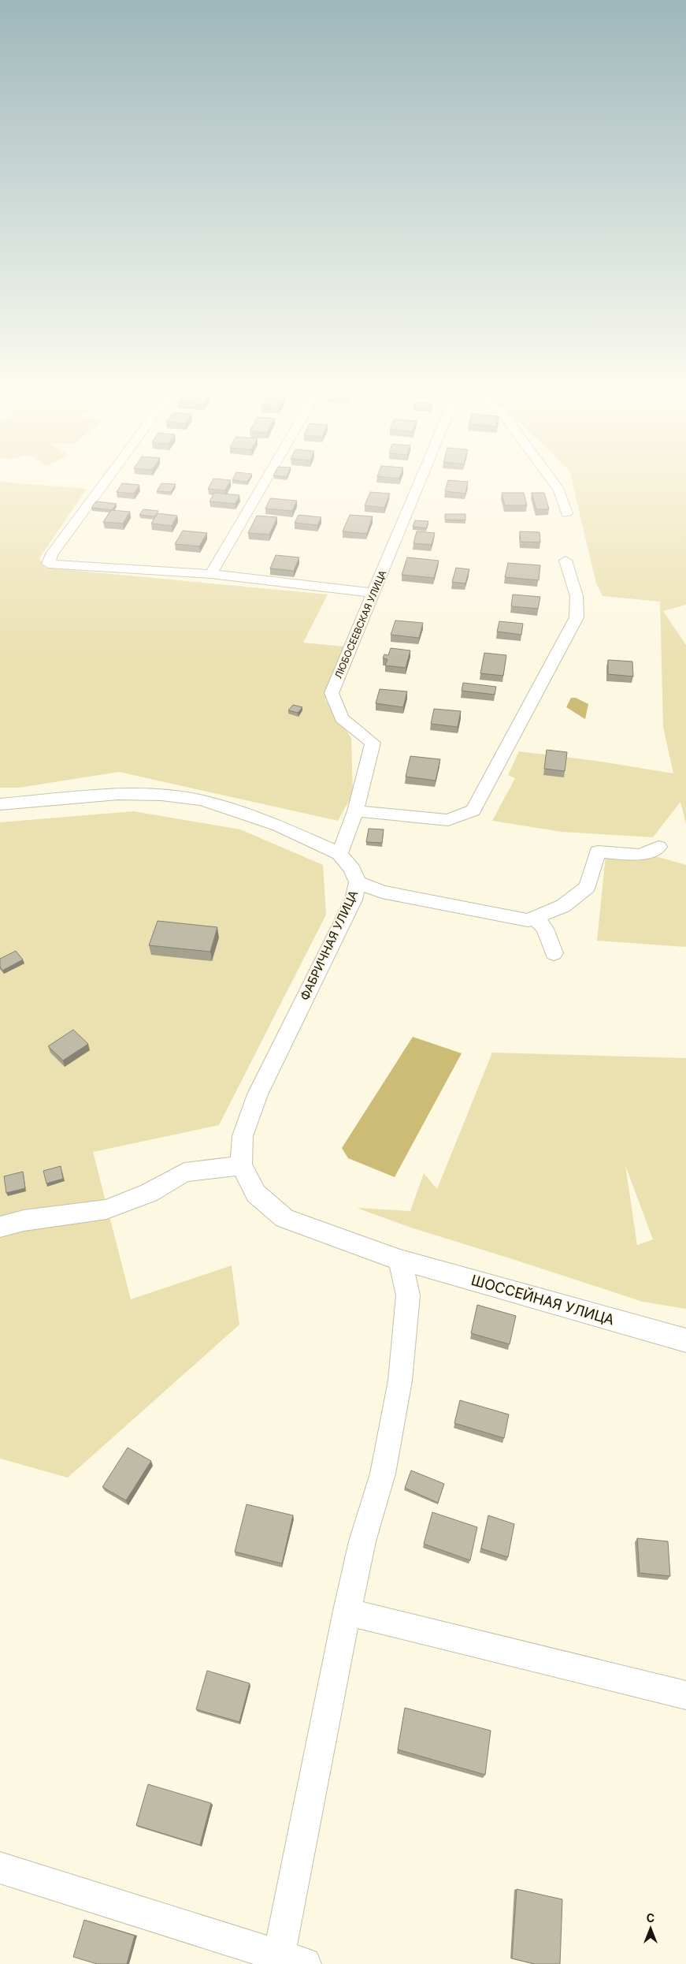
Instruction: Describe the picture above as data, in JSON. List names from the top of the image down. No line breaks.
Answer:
{"streets":{"street":["ЛЮБОСЕЕВСКАЯ УЛИЦА","ФАБРИЧНАЯ УЛИЦА","ШОССЕЙНАЯ УЛИЦА"]},"crossings":[["ЛЮБОСЕЕВСКАЯ УЛИЦА","ФАБРИЧНАЯ УЛИЦА"]],"north":"top"}
